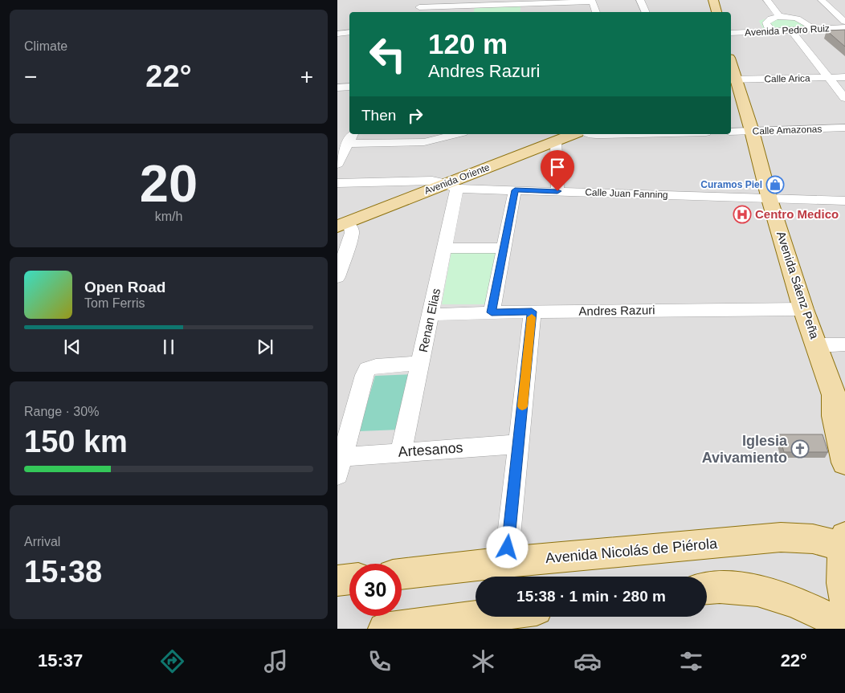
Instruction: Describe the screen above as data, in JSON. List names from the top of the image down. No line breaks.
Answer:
{"streets":{"main road":["Avenida Oriente","Avenida Sáenz Peña","Avenida Nicolás de Piérola"],"street":["Avenida Pedro Ruiz","Calle Arica","Calle Amazonas","Calle Juan Fanning","Andres Razuri","Renan Elias","Artesanos"]},"crossings":[["Calle Arica","Avenida Sáenz Peña"],["Calle Amazonas","Avenida Sáenz Peña"],["Avenida Oriente","Calle Juan Fanning"],["Avenida Oriente","Renan Elias"],["Calle Juan Fanning","Avenida Sáenz Peña"],["Calle Juan Fanning","Renan Elias"],["Avenida Sáenz Peña","Andres Razuri"],["Andres Razuri","Renan Elias"],["Renan Elias","Artesanos"]],"places":{"shop":["Curamos Piel"],"hospital":["Centro Medico"],"church":["Iglesia Avivamiento"]},"page":{"tile":["Climate",["20","km/h"],["Range · 30%","150 km"],["Arrival","15:38"]],"turn":["120 m","Andres Razuri"],"heat":["−","22°","+"],"then":"Then","song":["Open Road","Tom Ferris"],"limit":"30","trip":"15:38 · 1 min · 280 m","tabs":["15:37","22°"]}}
